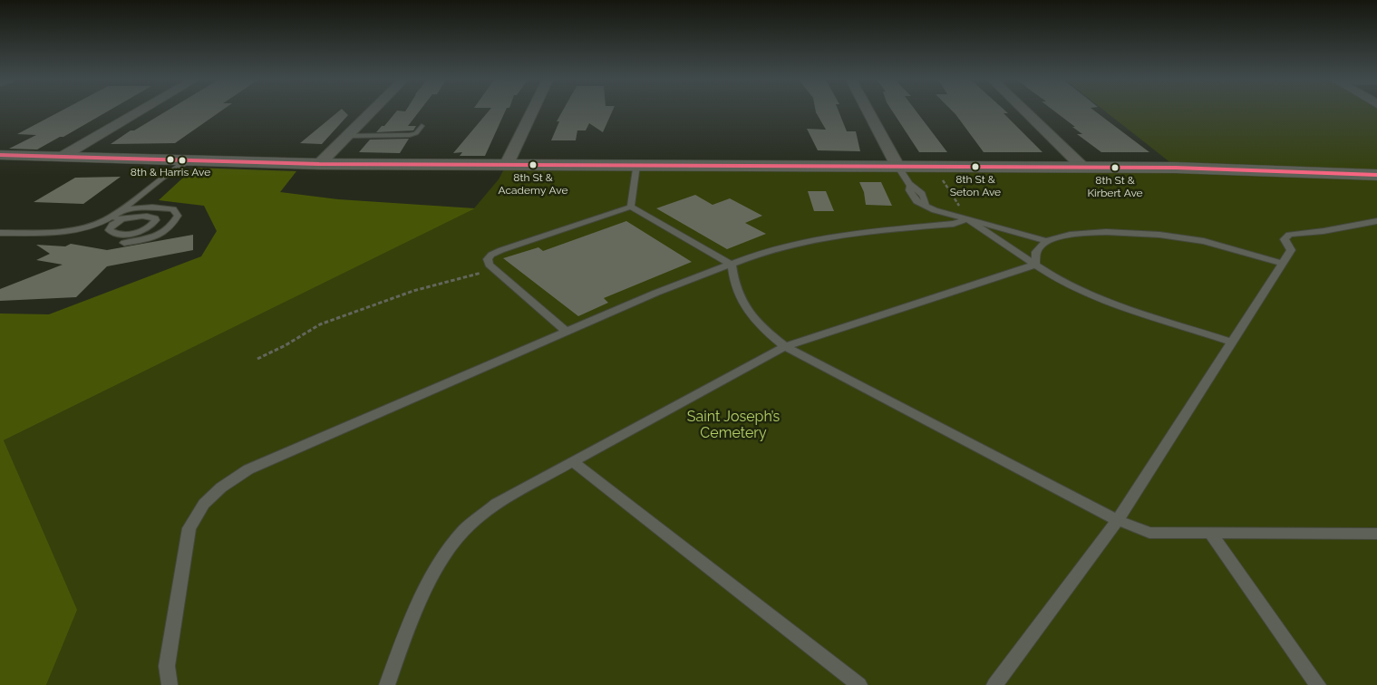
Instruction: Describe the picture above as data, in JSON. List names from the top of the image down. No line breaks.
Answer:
{"parks":["Saint Joseph’s Cemetery"],"places":["8th & Harris Ave","8th St & Academy Ave","8th St & Seton Ave","8th St & Kirbert Ave"]}
